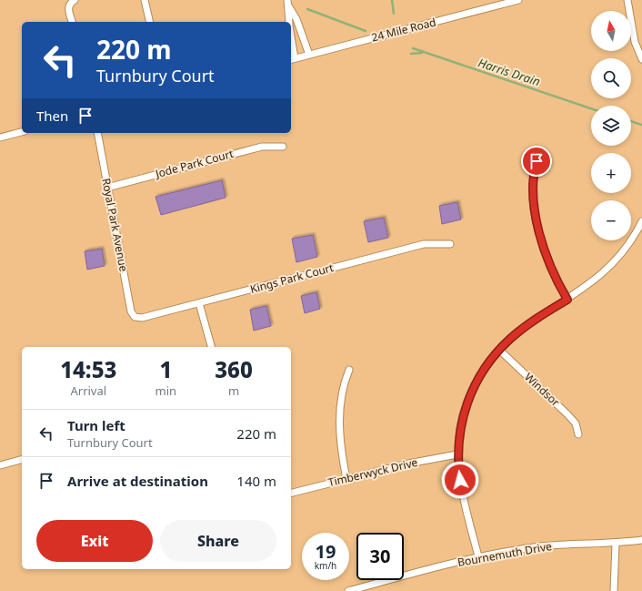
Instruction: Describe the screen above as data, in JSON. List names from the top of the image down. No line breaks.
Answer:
{"streets":{"street":["24 Mile Road","Jode Park Court","Royal Park Avenue","Kings Park Court","Windsor","Timberwyck Drive","Bournemuth Drive"]},"crossings":[["Jode Park Court","Royal Park Avenue"],["Royal Park Avenue","Kings Park Court"]],"water":["Harris Drain"],"north":"top","page":{"map_buttons":["+","−"],"turn":["220 m","Turnbury Court"],"then":"Then","eta":["14:53","Arrival","1","min","360","m"],"list":[{"name":"Turn left","note":"Turnbury Court","value":"220 m"},{"name":"Arrive at destination","value":"140 m"}],"buttons":["Exit","Share"],"speed":"19 km/h","limit":"30"}}
